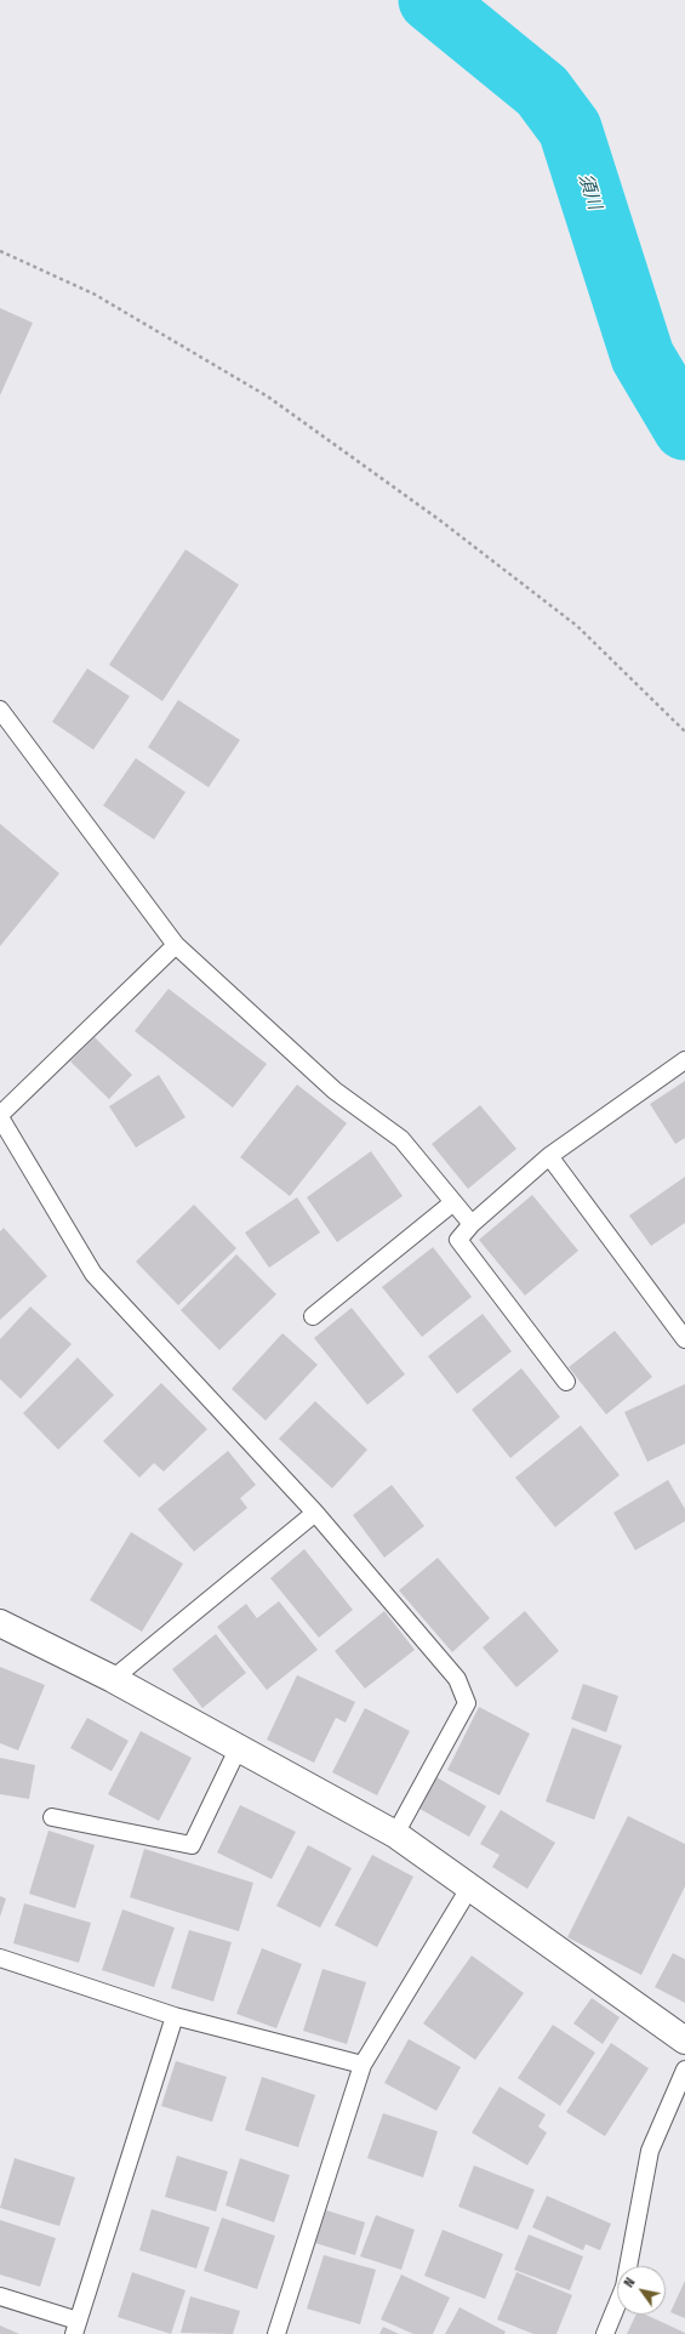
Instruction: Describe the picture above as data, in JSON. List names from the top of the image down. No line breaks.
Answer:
{"water":["須川"],"north":"top left"}
